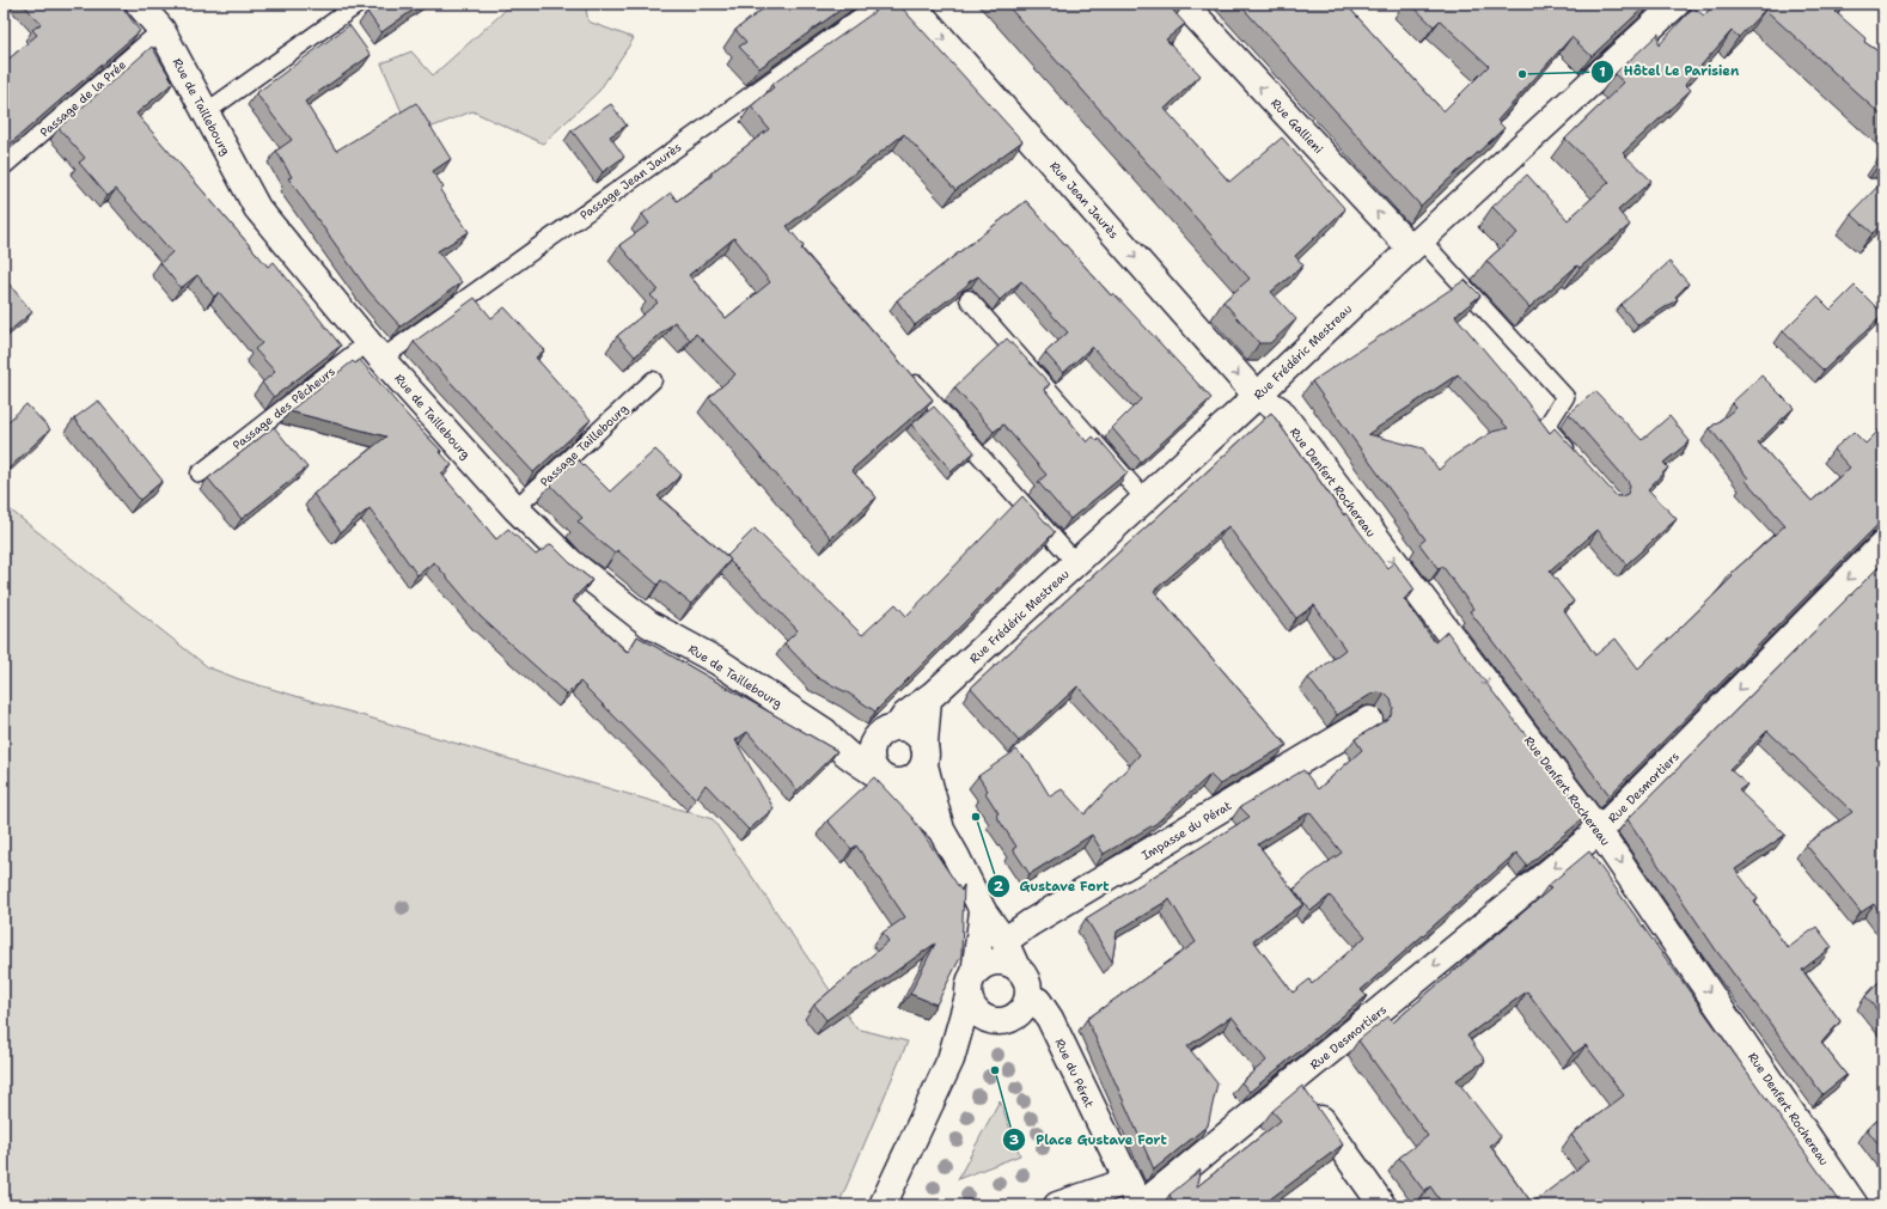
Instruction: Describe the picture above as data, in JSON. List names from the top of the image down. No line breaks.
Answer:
{"streets":{"street":["Rue de Taillebourg","Rue Gallieni","Rue Jean Jaurès","Rue Frédéric Mestreau","Rue Denfert Rochereau","Rue Desmortiers","Impasse du Pérat","Rue du Pérat"],"lane":["Passage de la Prée","Passage Jean Jaurès","Passage des Pêcheurs","Passage Taillebourg"]},"crossings":[["Passage de la Prée","Rue de Taillebourg"],["Rue de Taillebourg","Passage Jean Jaurès"],["Rue de Taillebourg","Rue Frédéric Mestreau"],["Rue de Taillebourg","Passage des Pêcheurs"],["Rue de Taillebourg","Passage Taillebourg"],["Rue Gallieni","Rue Frédéric Mestreau"],["Passage Jean Jaurès","Passage des Pêcheurs"],["Rue Jean Jaurès","Rue Frédéric Mestreau"],["Rue Jean Jaurès","Rue Denfert Rochereau"],["Rue Frédéric Mestreau","Rue Denfert Rochereau"],["Rue Denfert Rochereau","Rue Desmortiers"],["Rue Desmortiers","Rue du Pérat"]],"one_way":["Rue Gallieni","Rue Jean Jaurès","Rue Denfert Rochereau","Rue Desmortiers"],"places":["Hôtel Le Parisien","Gustave Fort","Place Gustave Fort"]}
